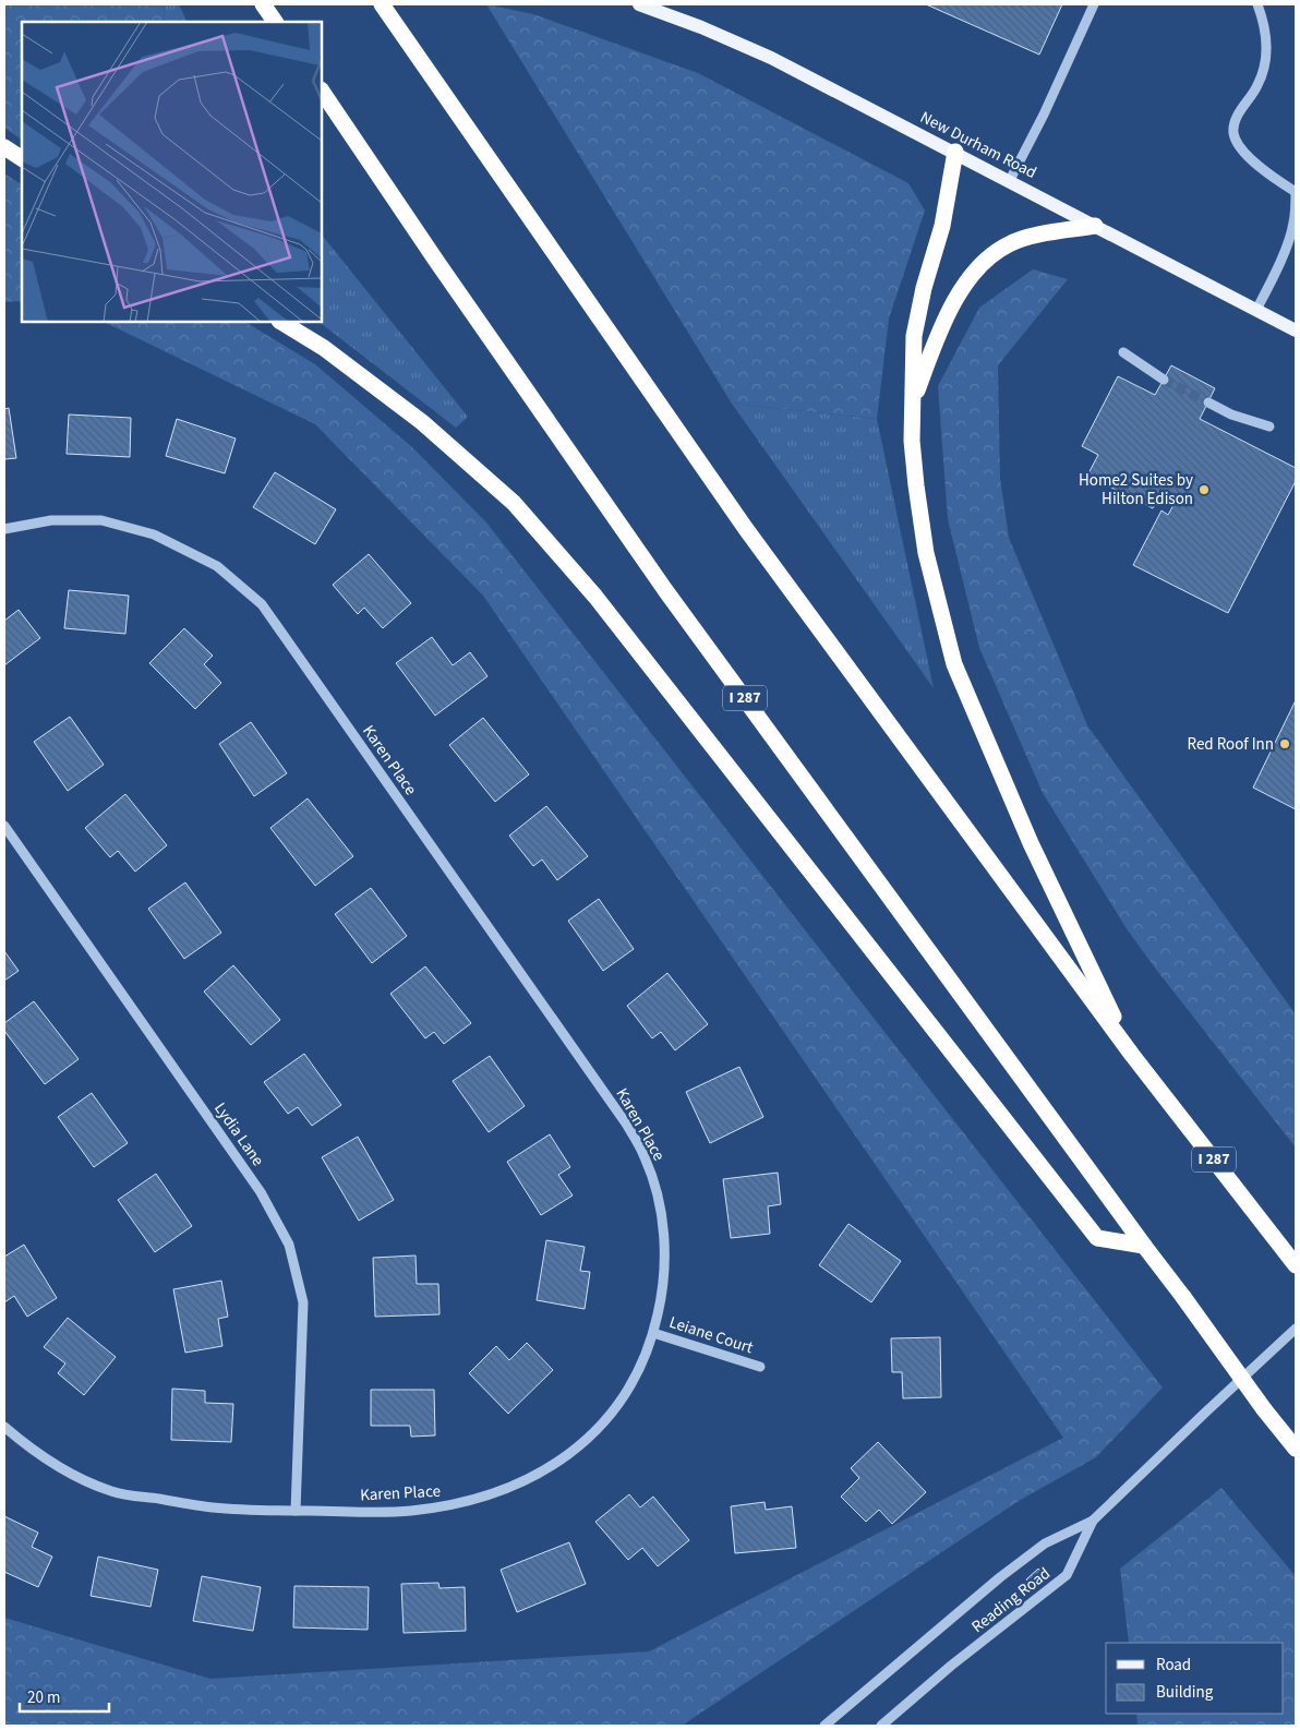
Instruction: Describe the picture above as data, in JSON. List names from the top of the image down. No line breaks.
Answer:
{"streets":{"highway":["I 287"],"main road":["New Durham Road"],"street":["Karen Place","Lydia Lane","Leiane Court","Reading Road"]},"crossings":[["Karen Place","Lydia Lane"],["Karen Place","Leiane Court"]],"places":["Home2 Suites by Hilton Edison","Red Roof Inn"],"legend":["Road","Building"],"scale_bar":"20 m"}
